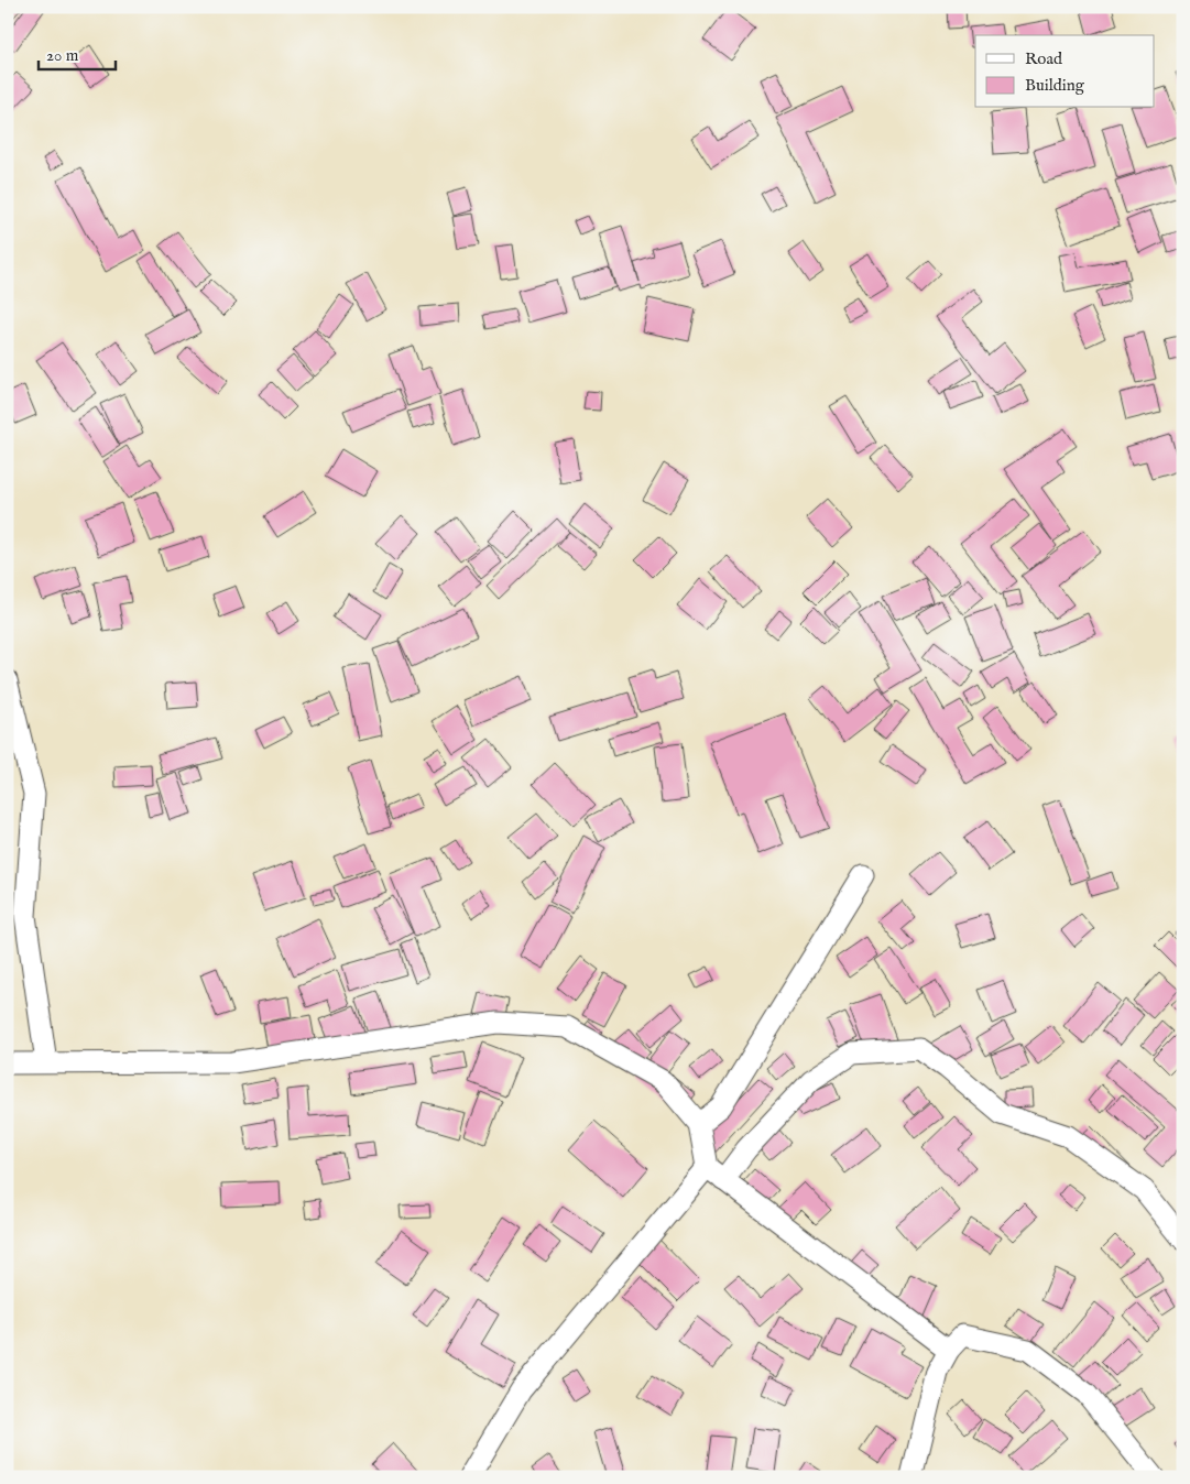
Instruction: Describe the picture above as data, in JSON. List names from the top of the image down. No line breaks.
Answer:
{"legend":["Road","Building"],"scale_bar":"20 m"}
